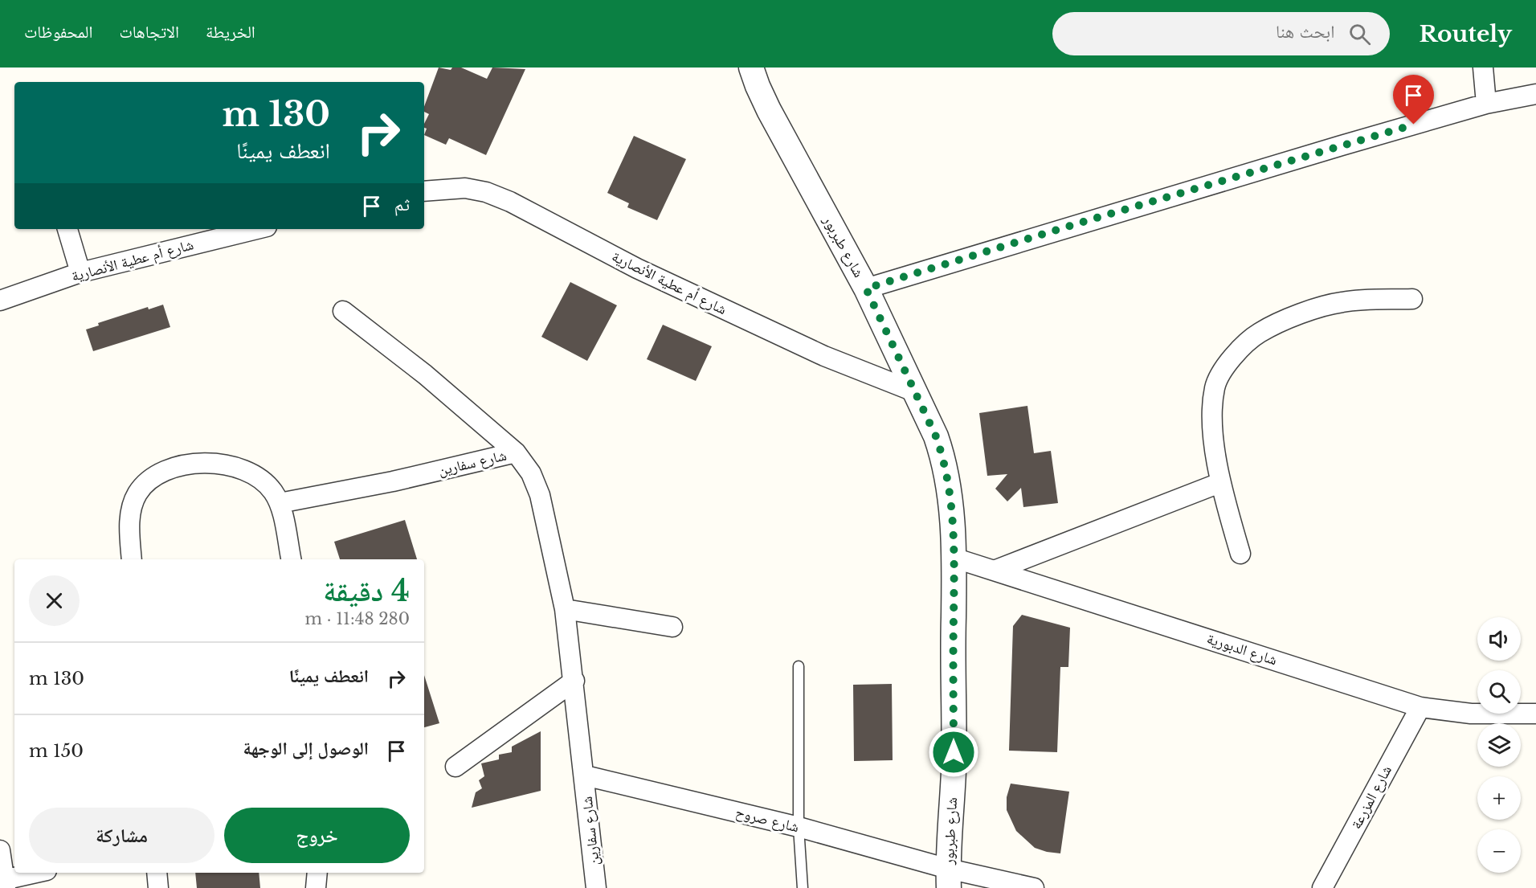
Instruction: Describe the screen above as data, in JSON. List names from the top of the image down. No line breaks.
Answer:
{"streets":{"street":["شارع طبربور","شارع أم عطية الأنصارية","شارع سفارين","شارع الدبورية","شارع المزرعة","شارع صروح"]},"crossings":[["شارع طبربور","شارع أم عطية الأنصارية"],["شارع طبربور","شارع الدبورية"],["شارع طبربور","شارع صروح"],["شارع سفارين","شارع صروح"],["شارع الدبورية","شارع المزرعة"]],"page":{"header":"Routely","search":"ابحث هنا","nav":["الخريطة","الاتجاهات","المحفوظات"],"turn":["130 m","انعطف يمينًا"],"then":"ثم","heading":["4 دقيقة","280 m · 11:48"],"map_buttons":["+","−"],"list":[{"name":"انعطف يمينًا","value":"130 m"},{"name":"الوصول إلى الوجهة","value":"150 m"}],"buttons":["خروج","مشاركة"]}}
